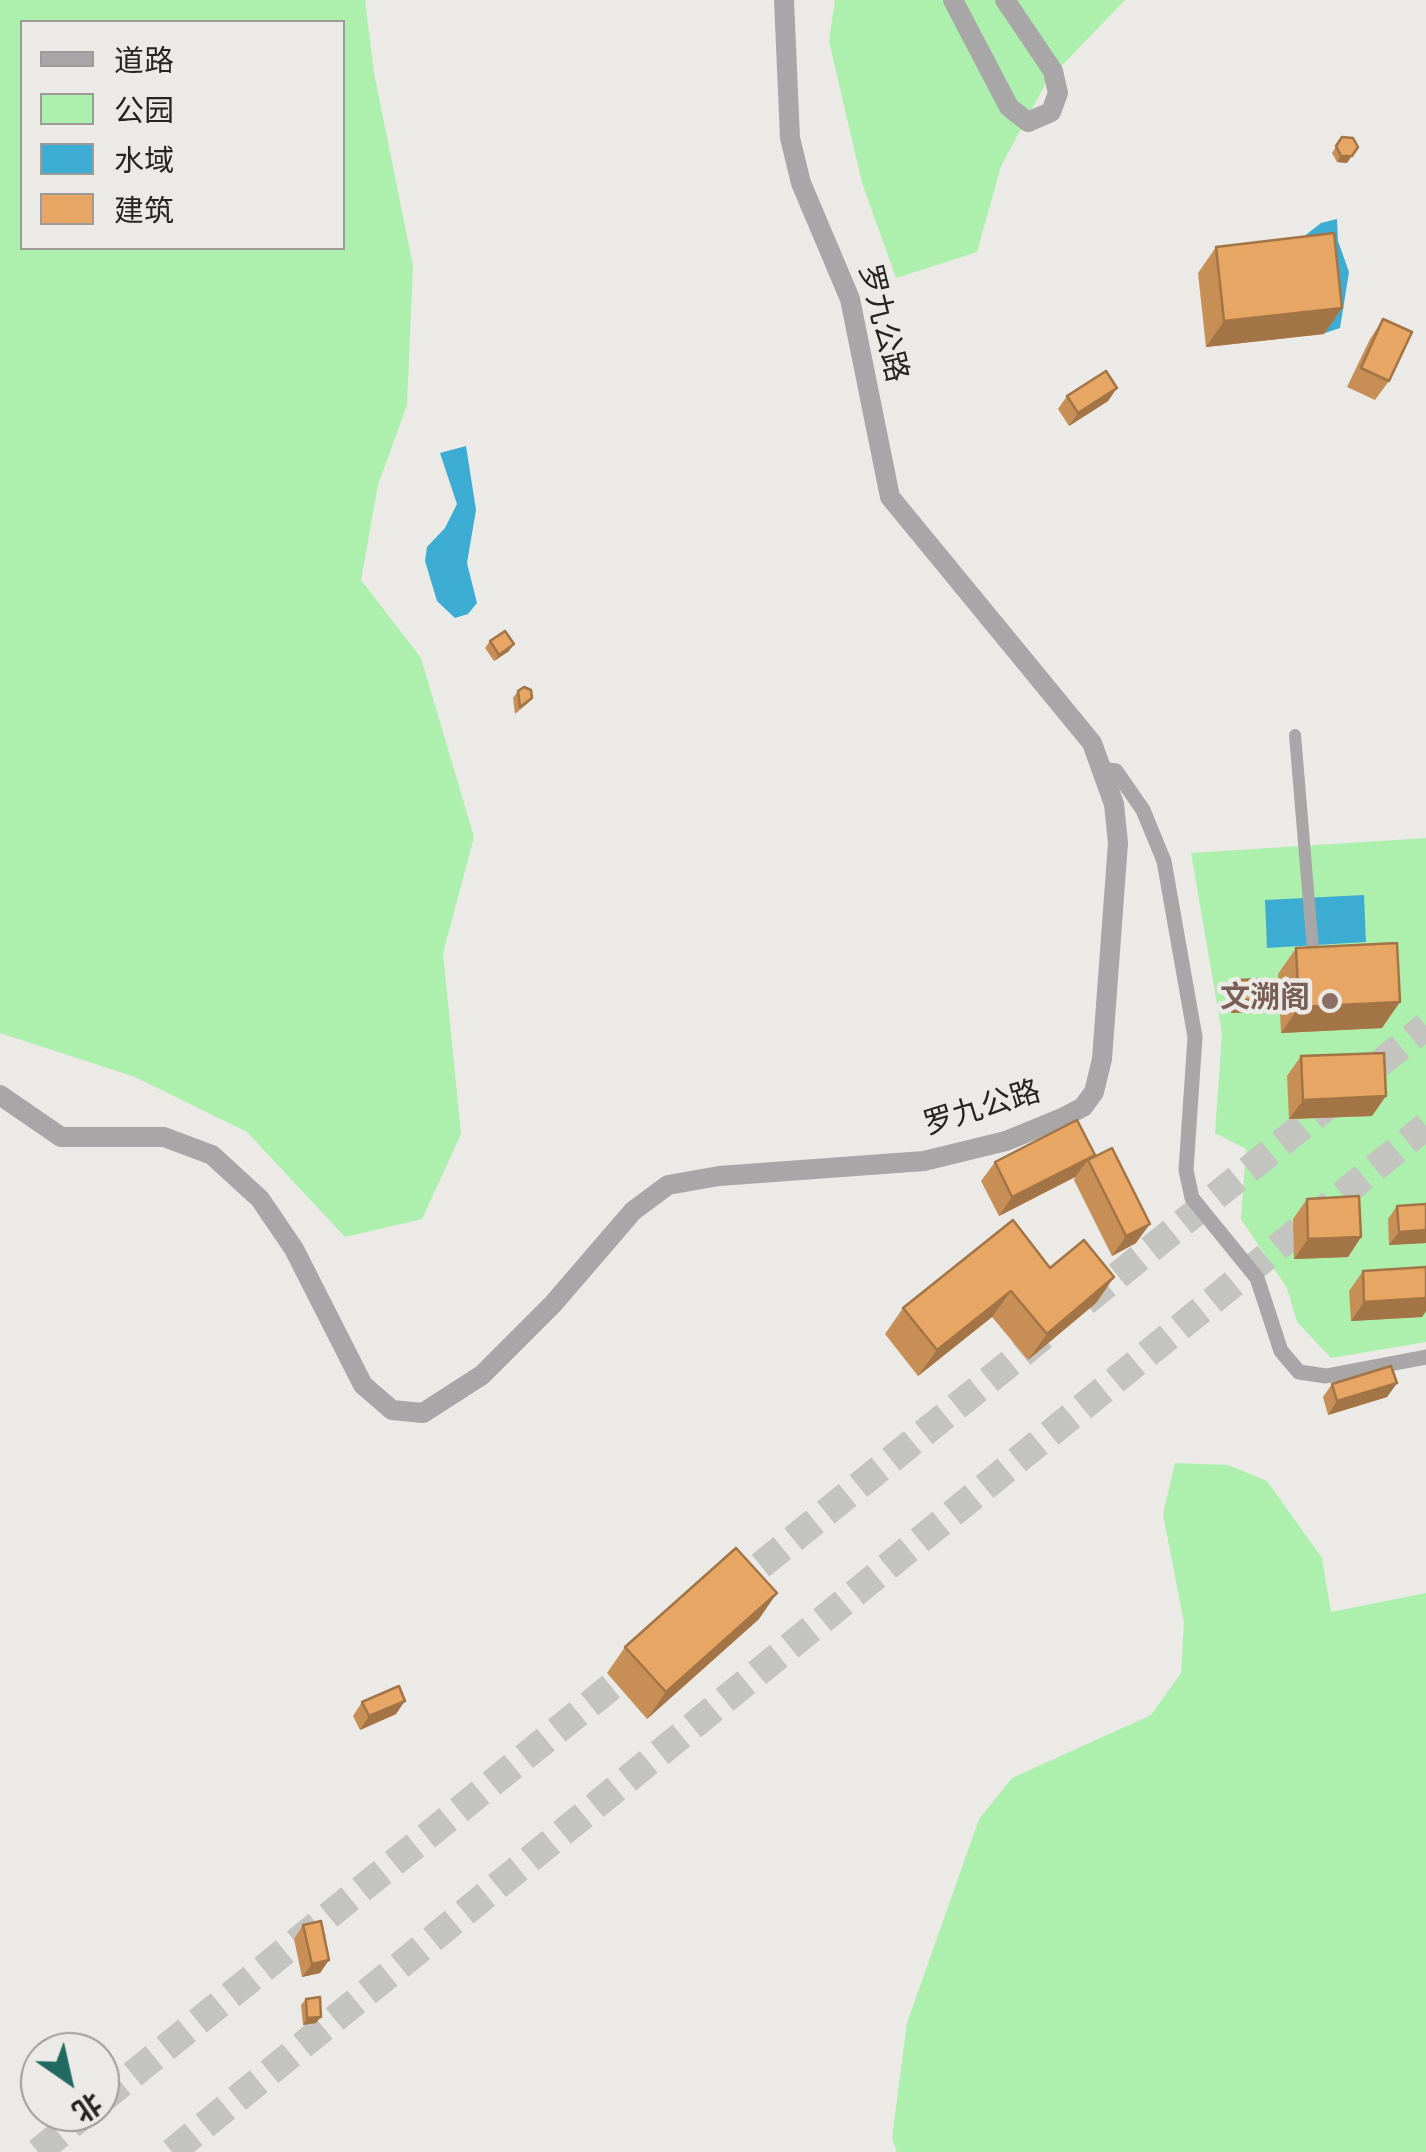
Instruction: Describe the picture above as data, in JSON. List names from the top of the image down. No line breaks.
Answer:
{"streets":{"street":["罗九公路"]},"places":["文溯阁"],"legend":["道路","公园","水域","建筑"],"north":"bottom right"}
